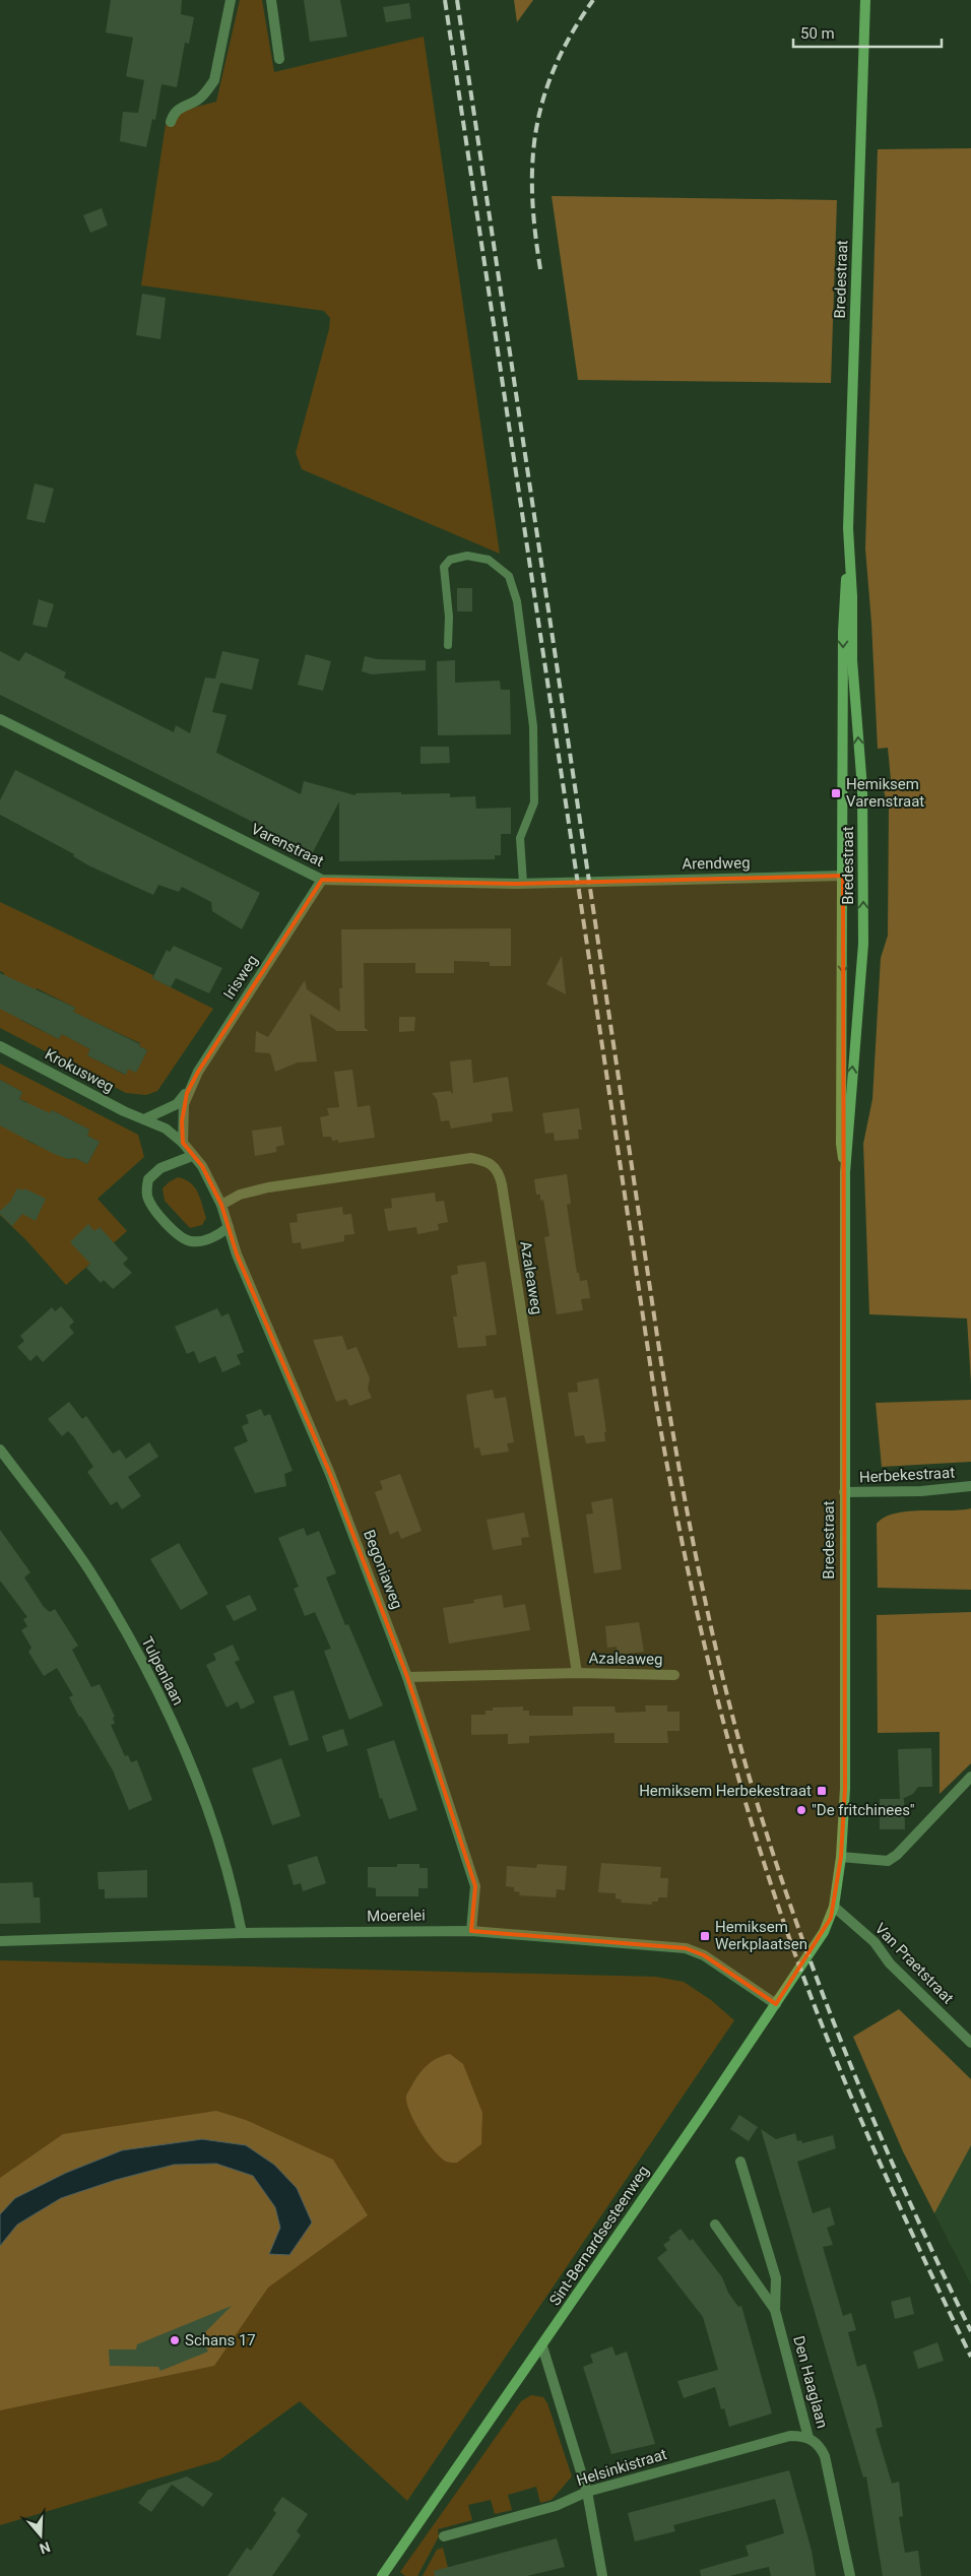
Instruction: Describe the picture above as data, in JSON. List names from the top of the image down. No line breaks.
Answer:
{"streets":{"main road":["Bredestraat","Sint-Bernardsesteenweg"],"street":["Varenstraat","Arendweg","Irisweg","Krokusweg","Azaleaweg","Herbekestraat","Begoniaweg","Tulpenlaan","Moerelei","Van Praetstraat","Den Haaglaan","Helsinkistraat"]},"crossings":[["Bredestraat","Arendweg"],["Bredestraat","Herbekestraat"],["Bredestraat","Van Praetstraat"],["Bredestraat","Sint-Bernardsesteenweg"],["Varenstraat","Arendweg"],["Varenstraat","Irisweg"],["Irisweg","Krokusweg"],["Azaleaweg","Begoniaweg"],["Begoniaweg","Moerelei"],["Tulpenlaan","Moerelei"],["Moerelei","Sint-Bernardsesteenweg"],["Van Praetstraat","Sint-Bernardsesteenweg"],["Den Haaglaan","Helsinkistraat"]],"places":{"transit":["Hemiksem Varenstraat","Hemiksem Herbekestraat","Hemiksem Werkplaatsen"],"other":["\"De fritchinees\"","Schans 17"]},"scale_bar":"50 m","north":"bottom"}
